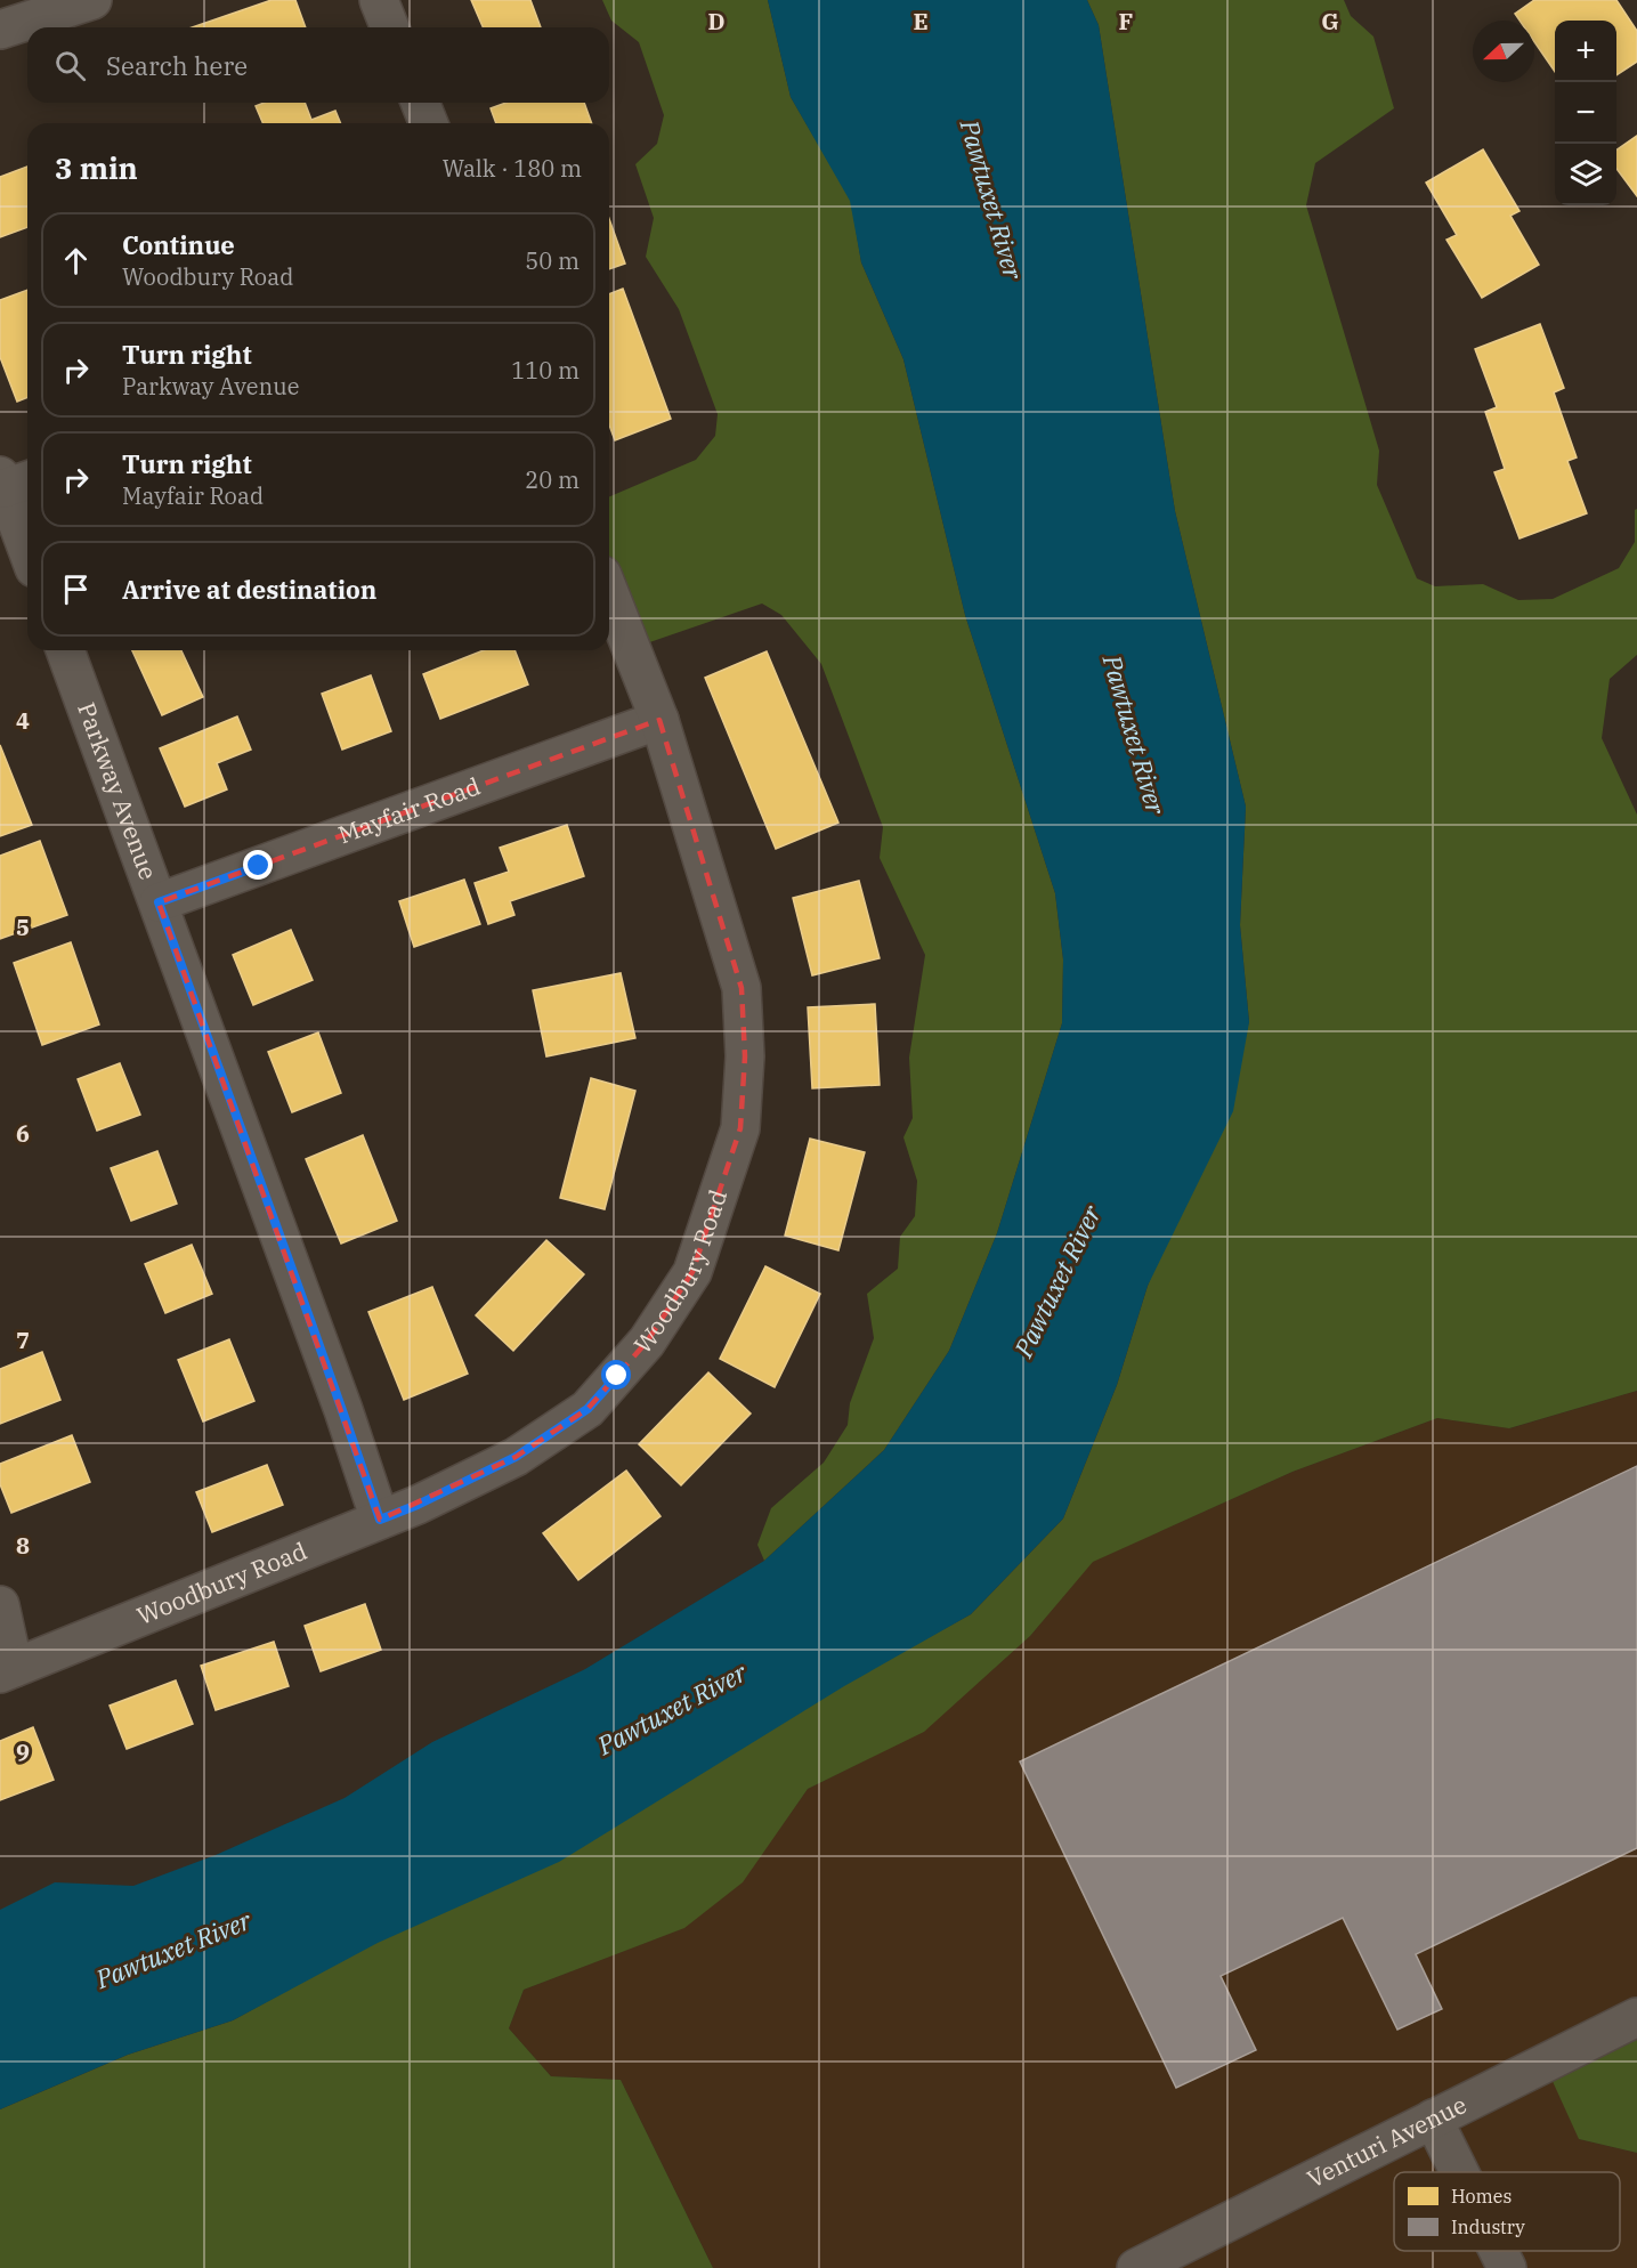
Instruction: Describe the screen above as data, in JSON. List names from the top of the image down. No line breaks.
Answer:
{"streets":{"street":["Parkway Avenue","Mayfair Road","Woodbury Road","Venturi Avenue"]},"crossings":[["Parkway Avenue","Mayfair Road"],["Parkway Avenue","Woodbury Road"],["Mayfair Road","Woodbury Road"]],"water":["Pawtuxet River"],"legend":["Homes","Industry"],"north":"left","page":{"map_buttons":["+","−"],"search":"Search here","heading":["3 min","Walk · 180 m"],"list":[["Continue","Woodbury Road","50 m"],["Turn right","Parkway Avenue","110 m"],["Turn right","Mayfair Road","20 m"],"Arrive at destination"]},"grid":{"columns":["D","E","F","G"],"rows":["4","5","6","7","8","9"]}}
